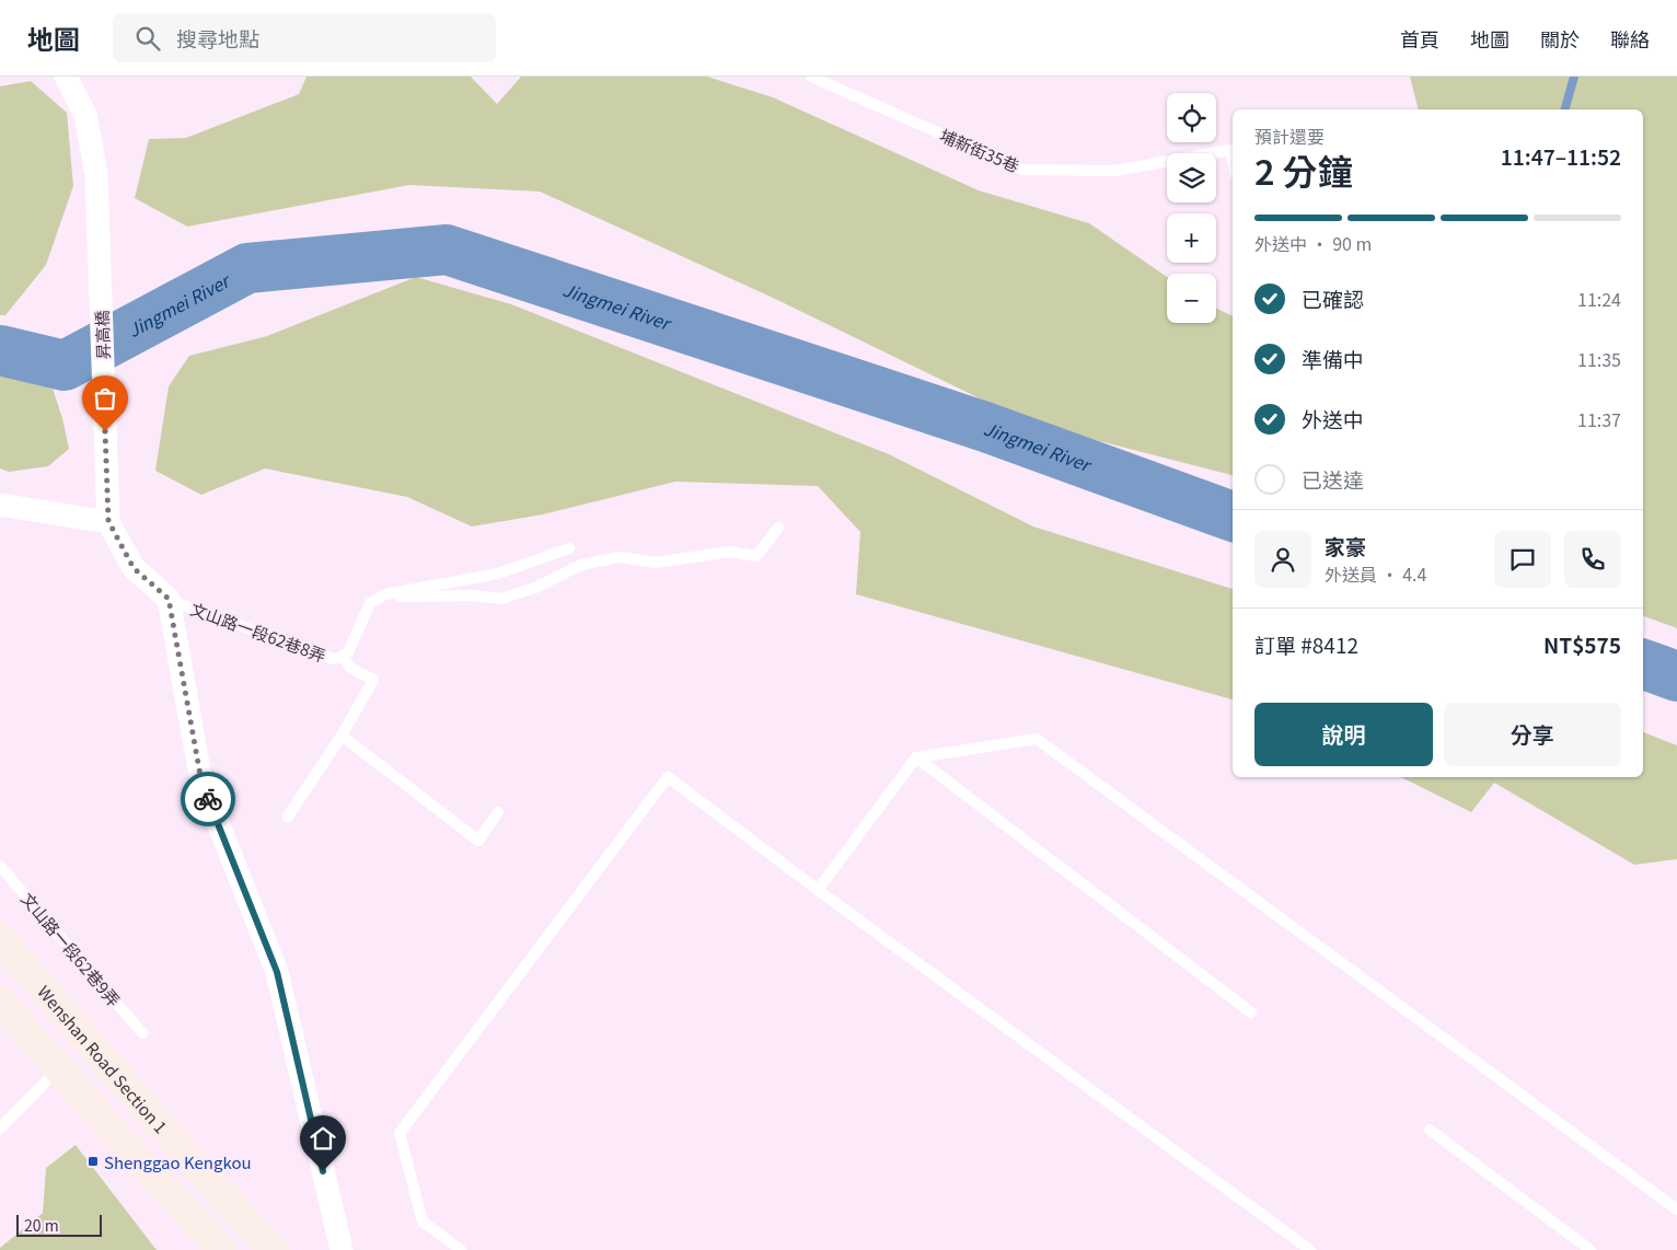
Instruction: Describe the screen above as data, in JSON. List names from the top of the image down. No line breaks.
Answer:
{"streets":{"main road":["Wenshan Road Section 1"],"street":["昇高橋"],"lane":["埔新街35巷","文山路一段62巷8弄","文山路一段62巷9弄"]},"water":["Jingmei River"],"places":{"transit":["Shenggao Kengkou"]},"scale_bar":"20 m","page":{"header":"地圖","search":"搜尋地點","nav":["首頁","地圖","關於","聯絡"],"map_buttons":["+","−"],"heading":["2 分鐘","預計還要","11:47–11:52"],"panel":["家豪","外送員 · 4.4","訂單 #8412","NT$575"],"bar":"外送中 · 90 m","list":[["已確認","11:24"],["準備中","11:35"],["外送中","11:37"],"已送達"],"buttons":["說明","分享"],"scale":"20 m"}}
